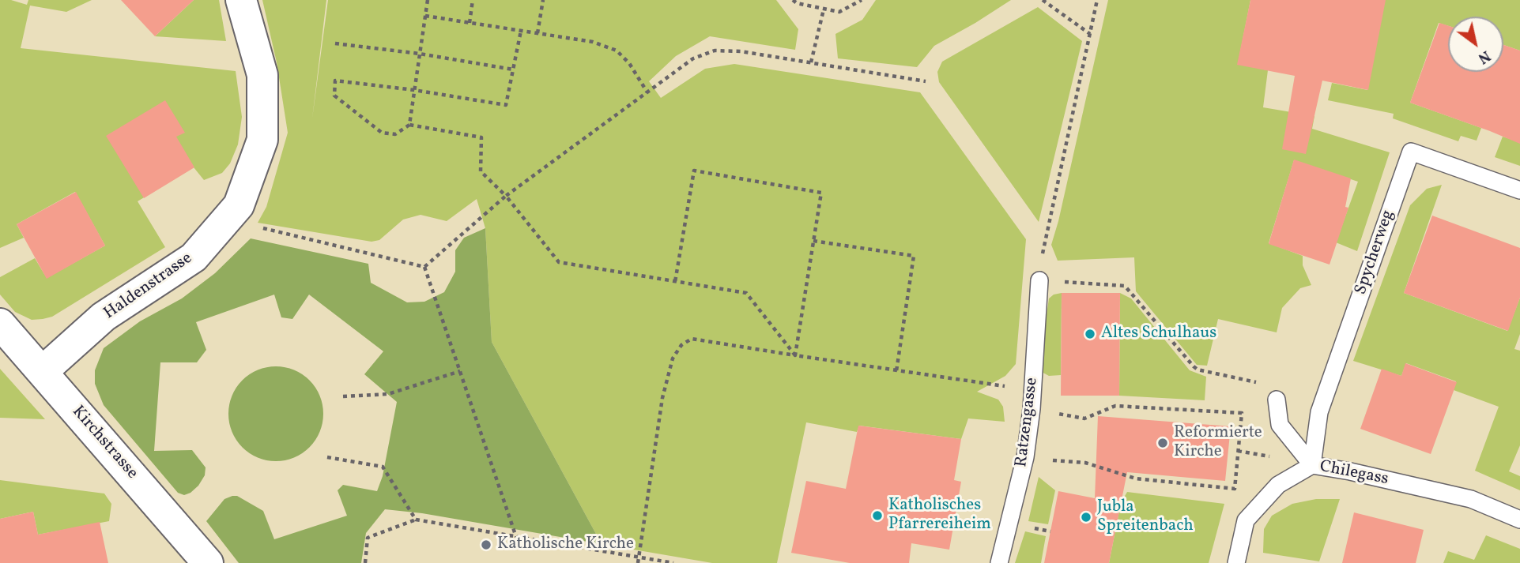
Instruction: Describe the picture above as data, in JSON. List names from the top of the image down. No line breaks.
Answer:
{"streets":{"street":["Haldenstrasse","Kirchstrasse"],"lane":["Spycherweg","Ratzengasse","Chilegass"]},"crossings":[["Spycherweg","Chilegass"],["Haldenstrasse","Kirchstrasse"]],"places":["Altes Schulhaus","Reformierte Kirche","Katholisches Pfarrereiheim","Jubla Spreitenbach","Katholische Kirche"],"north":"bottom right"}
